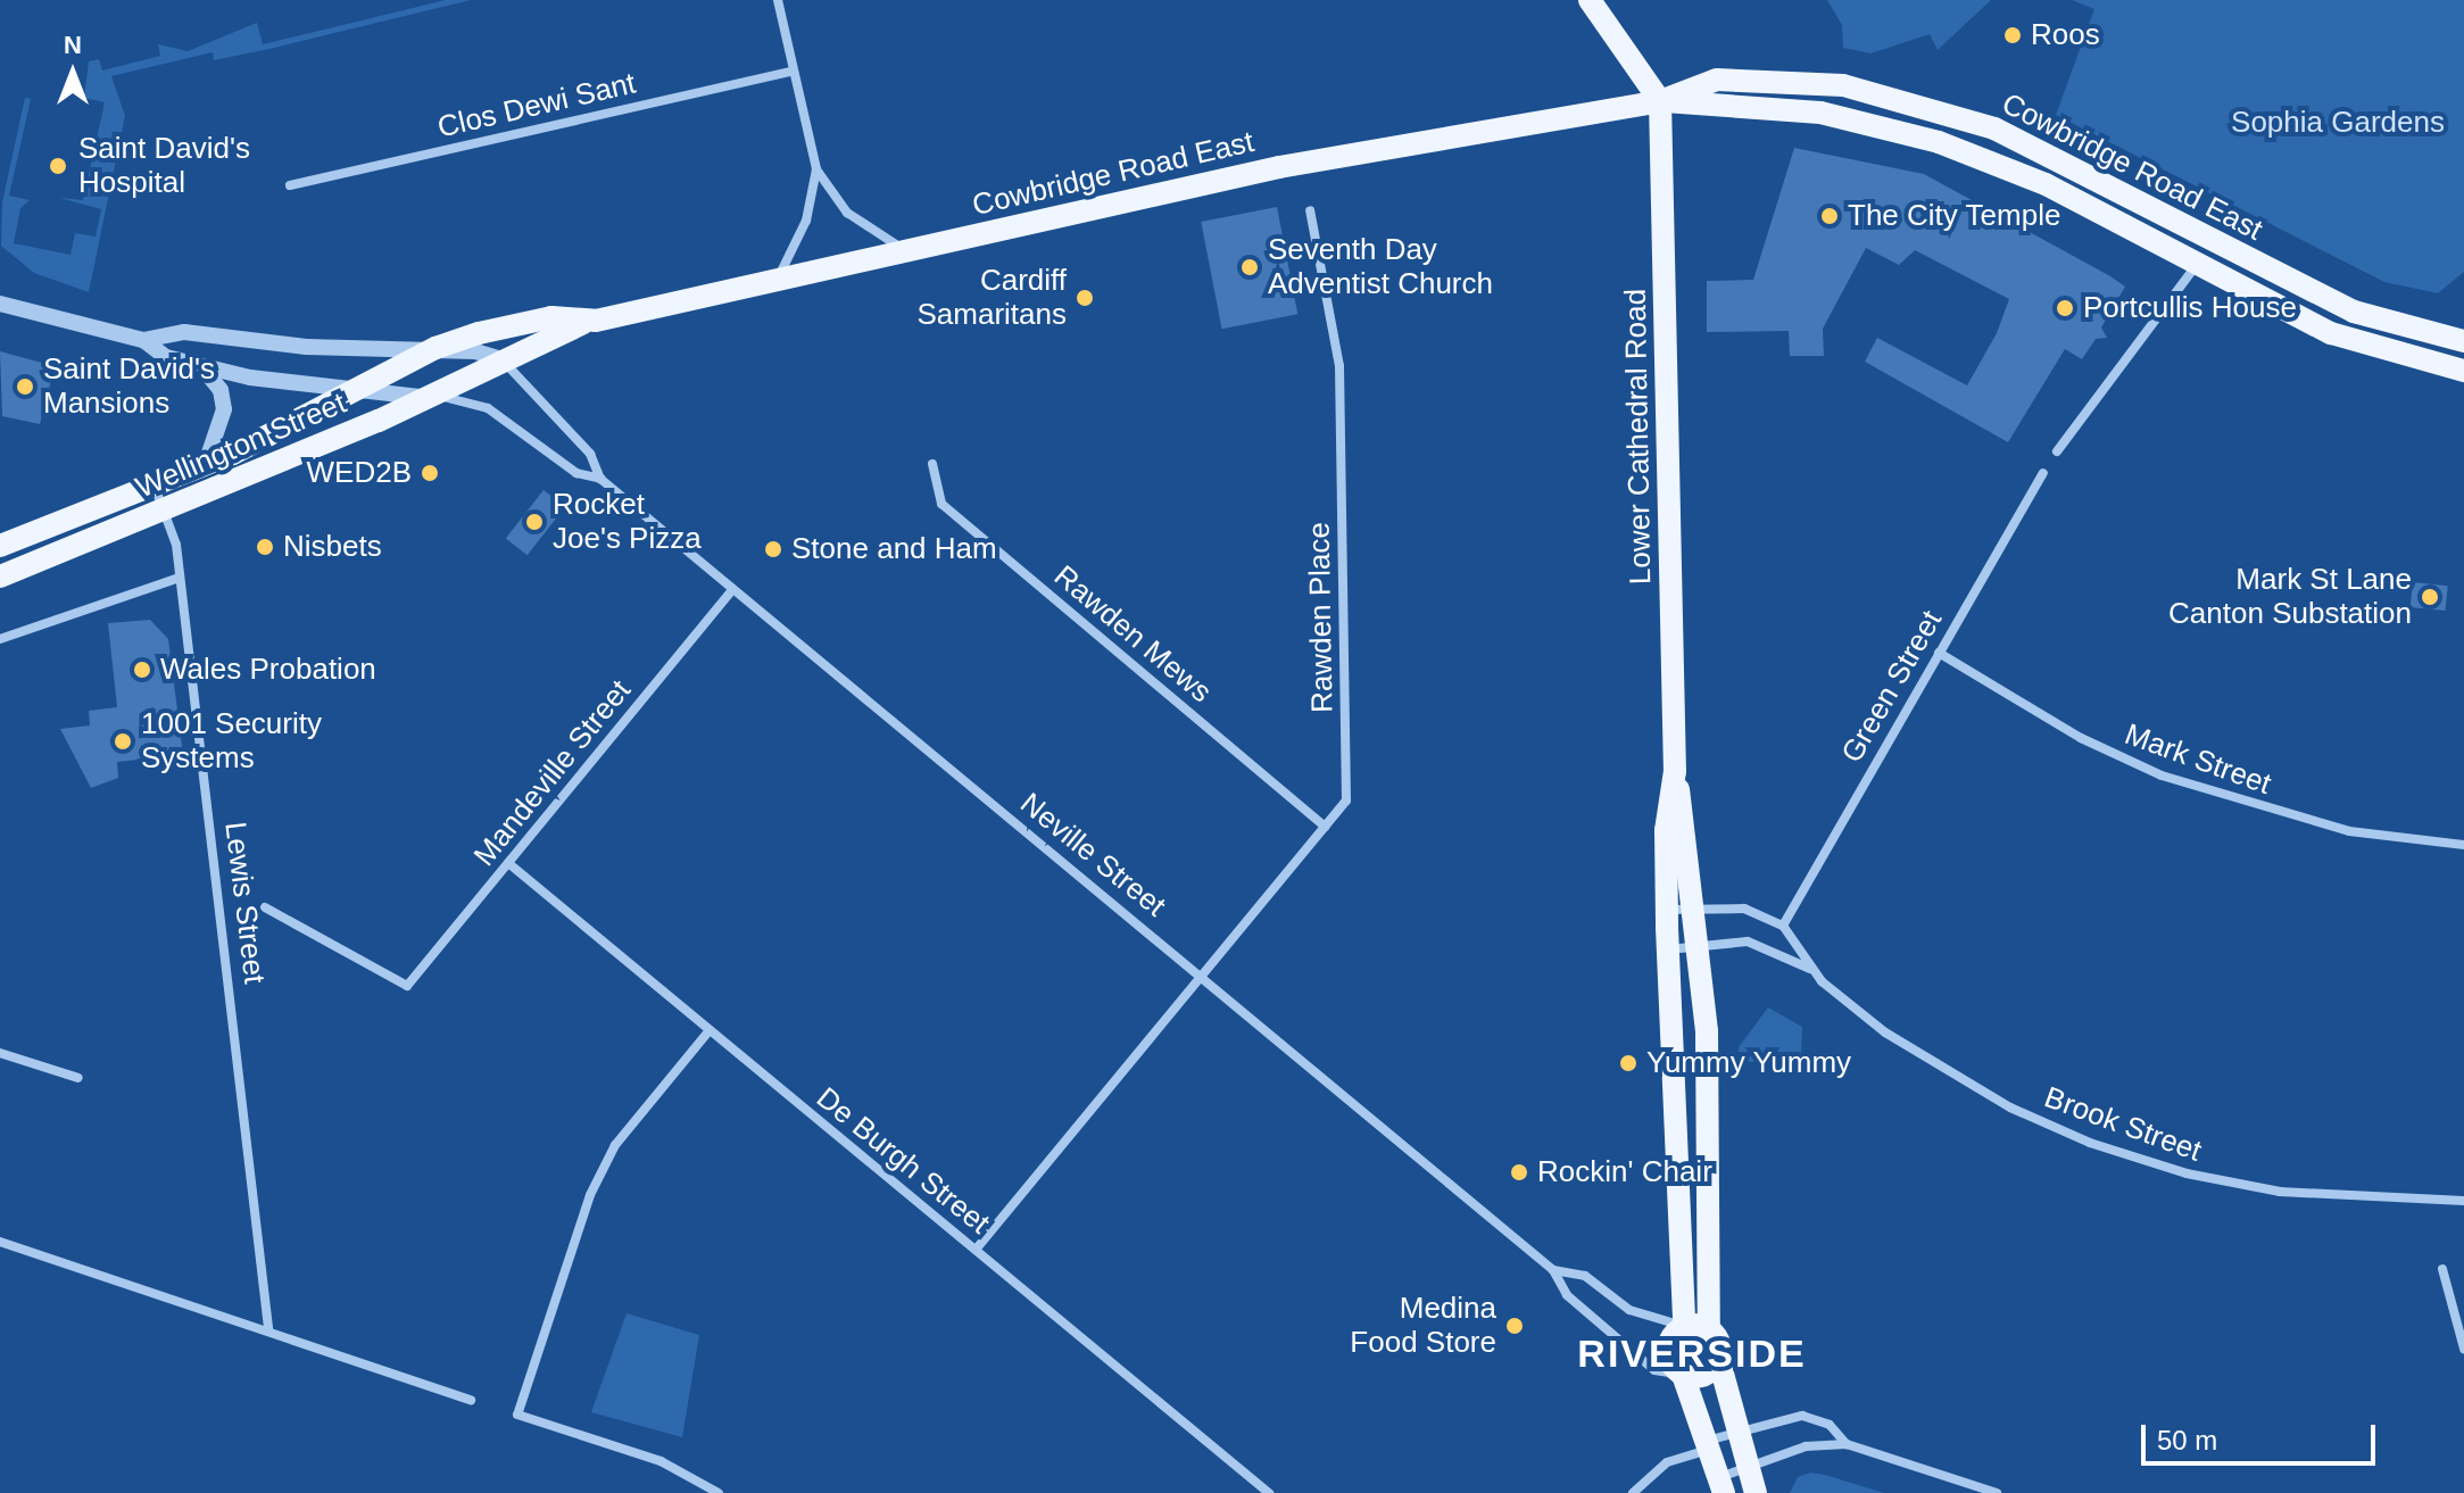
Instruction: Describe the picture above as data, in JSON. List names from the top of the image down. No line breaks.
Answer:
{"streets":{"main road":["Cowbridge Road East","Lower Cathedral Road","Wellington Street"],"street":["Clos Dewi Sant","Rawden Place","Rawden Mews","Green Street","Mark Street","Mandeville Street","Neville Street","Lewis Street","Brook Street","De Burgh Street"]},"crossings":[["Cowbridge Road East","Lower Cathedral Road"],["Cowbridge Road East","Wellington Street"],["Cowbridge Road East","Neville Street"],["Lower Cathedral Road","Neville Street"],["Lower Cathedral Road","Brook Street"],["Wellington Street","Neville Street"],["Wellington Street","Lewis Street"],["Rawden Place","Rawden Mews"],["Rawden Place","Neville Street"],["Rawden Place","De Burgh Street"],["Green Street","Mark Street"],["Green Street","Brook Street"],["Mandeville Street","Neville Street"],["Mandeville Street","De Burgh Street"]],"districts":["RIVERSIDE"],"parks":["Sophia Gardens"],"places":["Roos","Saint David's Hospital","The City Temple","Seventh Day Adventist Church","Cardiff Samaritans","Portcullis House","Saint David's Mansions","WED2B","Rocket Joe's Pizza","Nisbets","Stone and Ham","Mark St Lane Canton Substation","Wales Probation","1001 Security Systems","Yummy Yummy","Rockin' Chair","Medina Food Store"],"scale_bar":"50 m","north":"top"}
